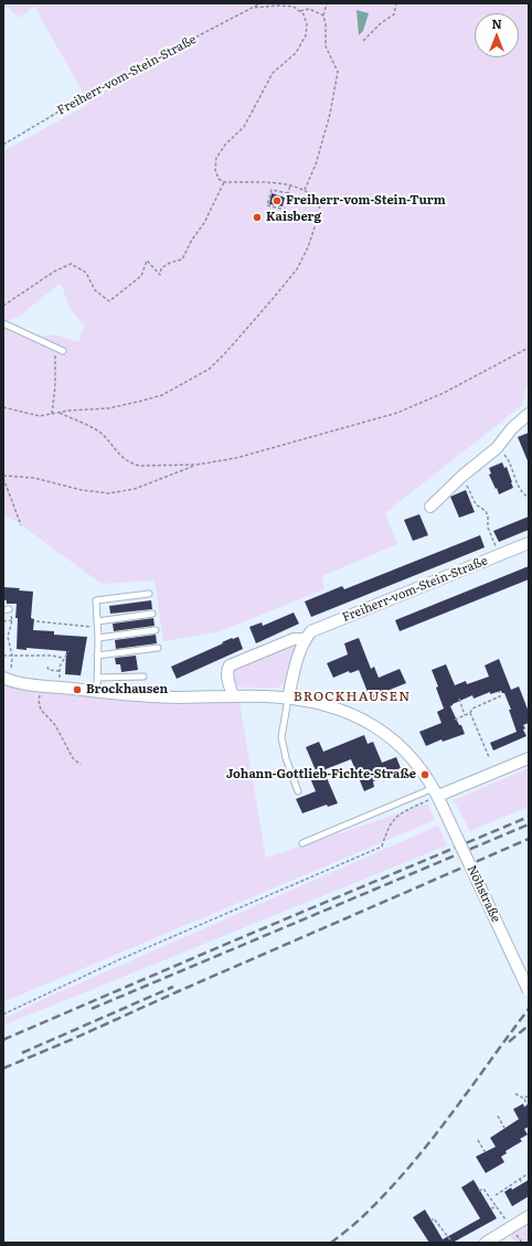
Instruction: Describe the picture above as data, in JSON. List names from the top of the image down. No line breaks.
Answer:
{"streets":{"street":["Freiherr-vom-Stein-Straße","Nöhstraße"]},"districts":["BROCKHAUSEN"],"places":["Freiherr-vom-Stein-Turm","Kaisberg","Brockhausen","Johann-Gottlieb-Fichte-Straße"],"north":"top"}
